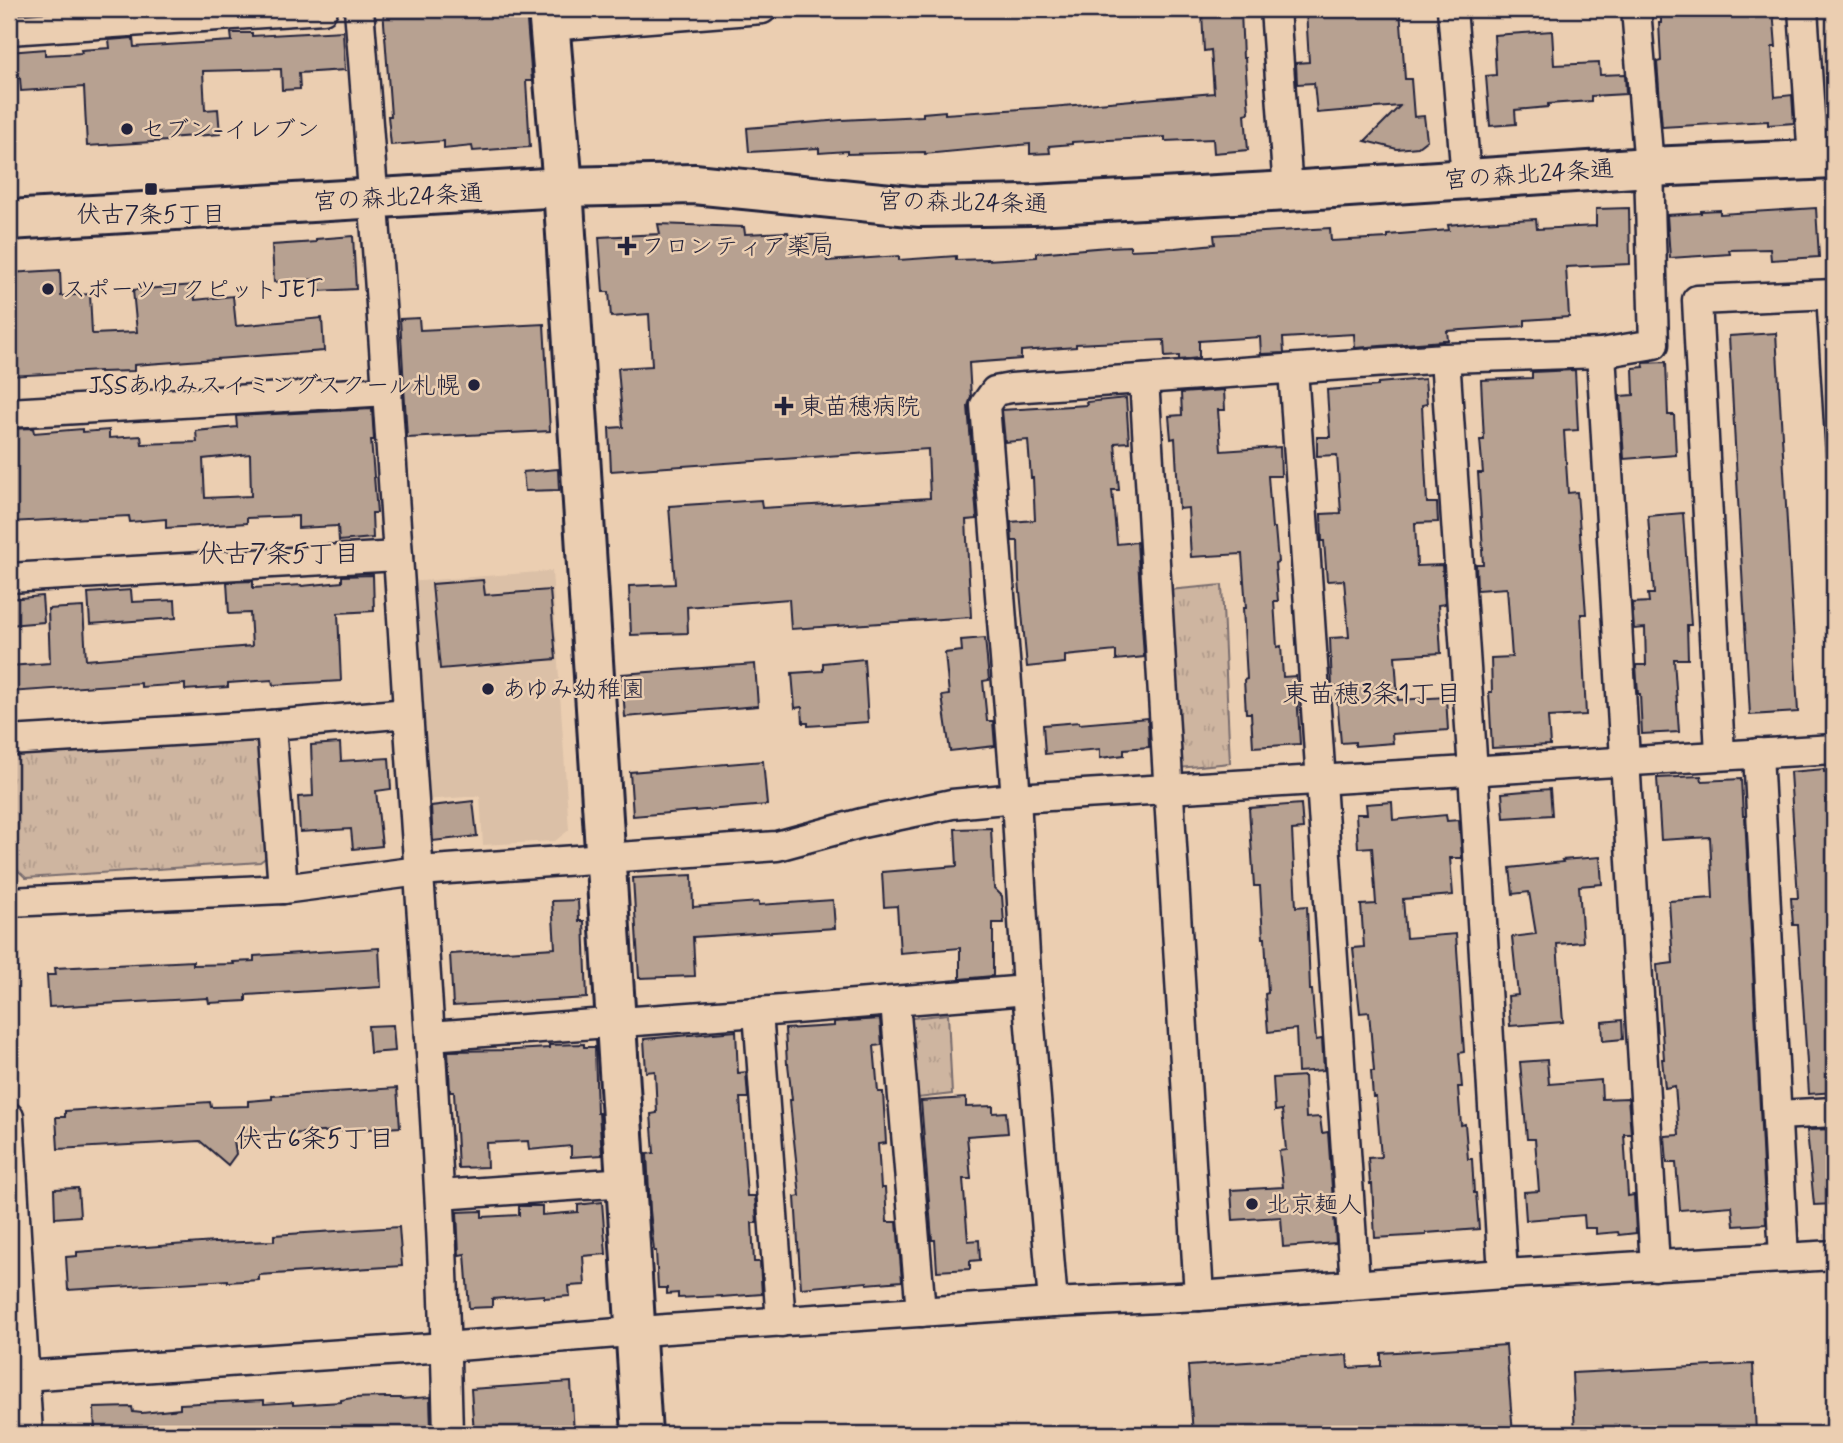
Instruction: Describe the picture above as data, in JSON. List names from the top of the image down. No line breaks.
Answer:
{"streets":{"street":["宮の森北24条通"]},"districts":["伏古7条5丁目","東苗穂3条1丁目","伏古6条5丁目"],"places":{"other":["セブン-イレブン","スポーツコクピットJET","JSSあゆみスイミングスクール札幌","あゆみ幼稚園","北京麺人"],"transit":["伏古7条5丁目"],"health":["フロンティア薬局","東苗穂病院"]}}
